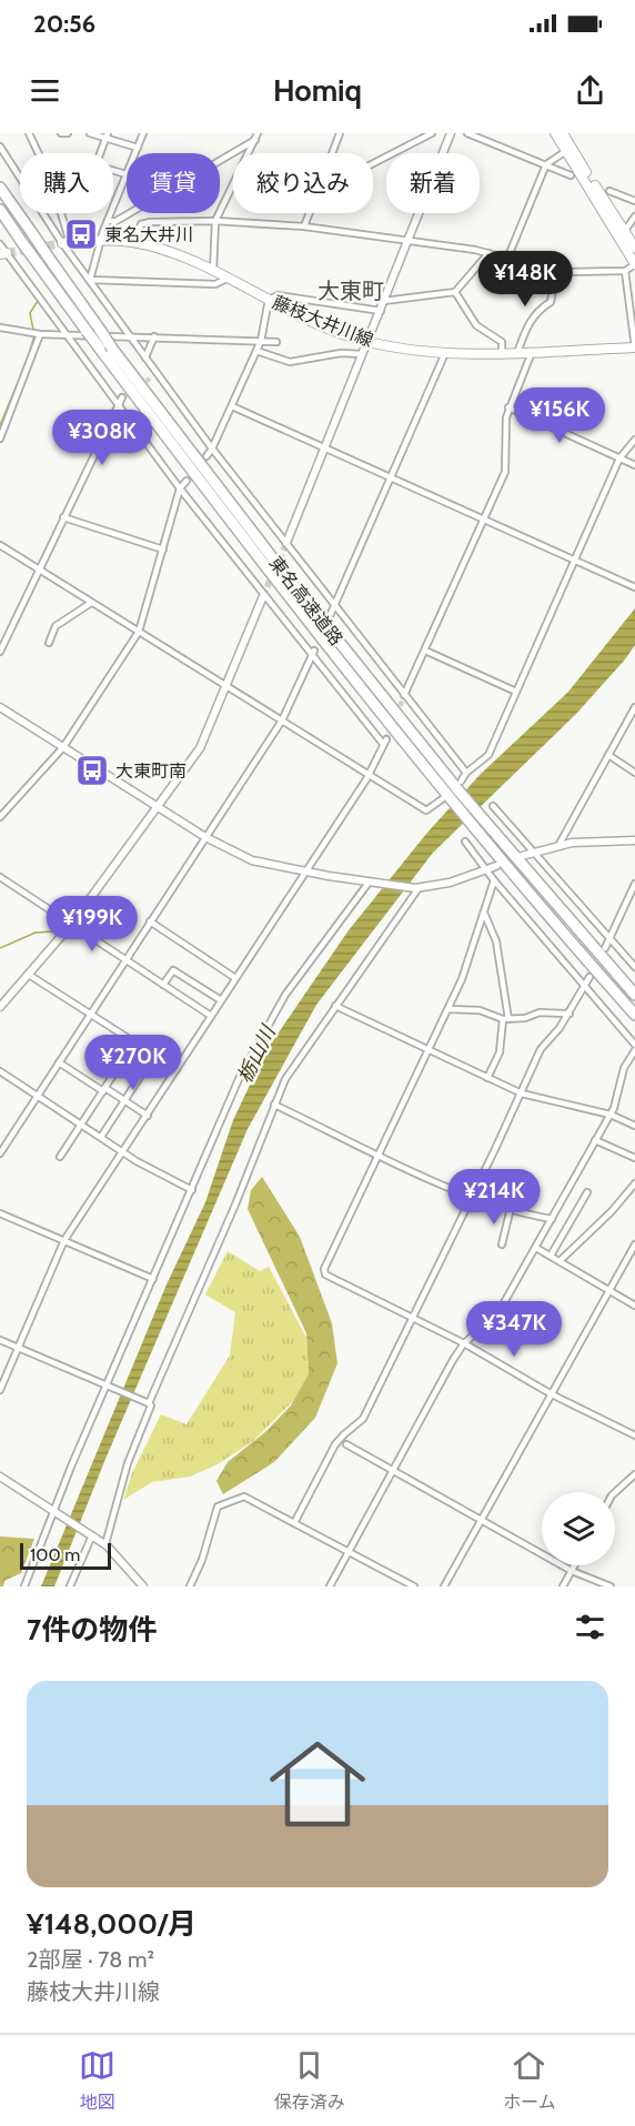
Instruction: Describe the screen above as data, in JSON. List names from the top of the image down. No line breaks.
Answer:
{"streets":{"highway":["東名高速道路"],"main road":["藤枝大井川線"]},"districts":["大東町"],"water":["栃山川"],"places":{"bus stop":["東名大井川","大東町南"]},"scale_bar":"100 m","page":{"status":"20:56","header":"Homiq","chip":["購入","賃貸","絞り込み","新着"],"price":["¥148K","¥156K","¥308K","¥199K","¥270K","¥214K","¥347K"],"scale":"100 m","heading":"7件の物件","list":[{"name":"¥148,000/月","note":"2部屋 · 78 m² · 藤枝大井川線"}],"tabs":["地図","保存済み","ホーム"]}}
